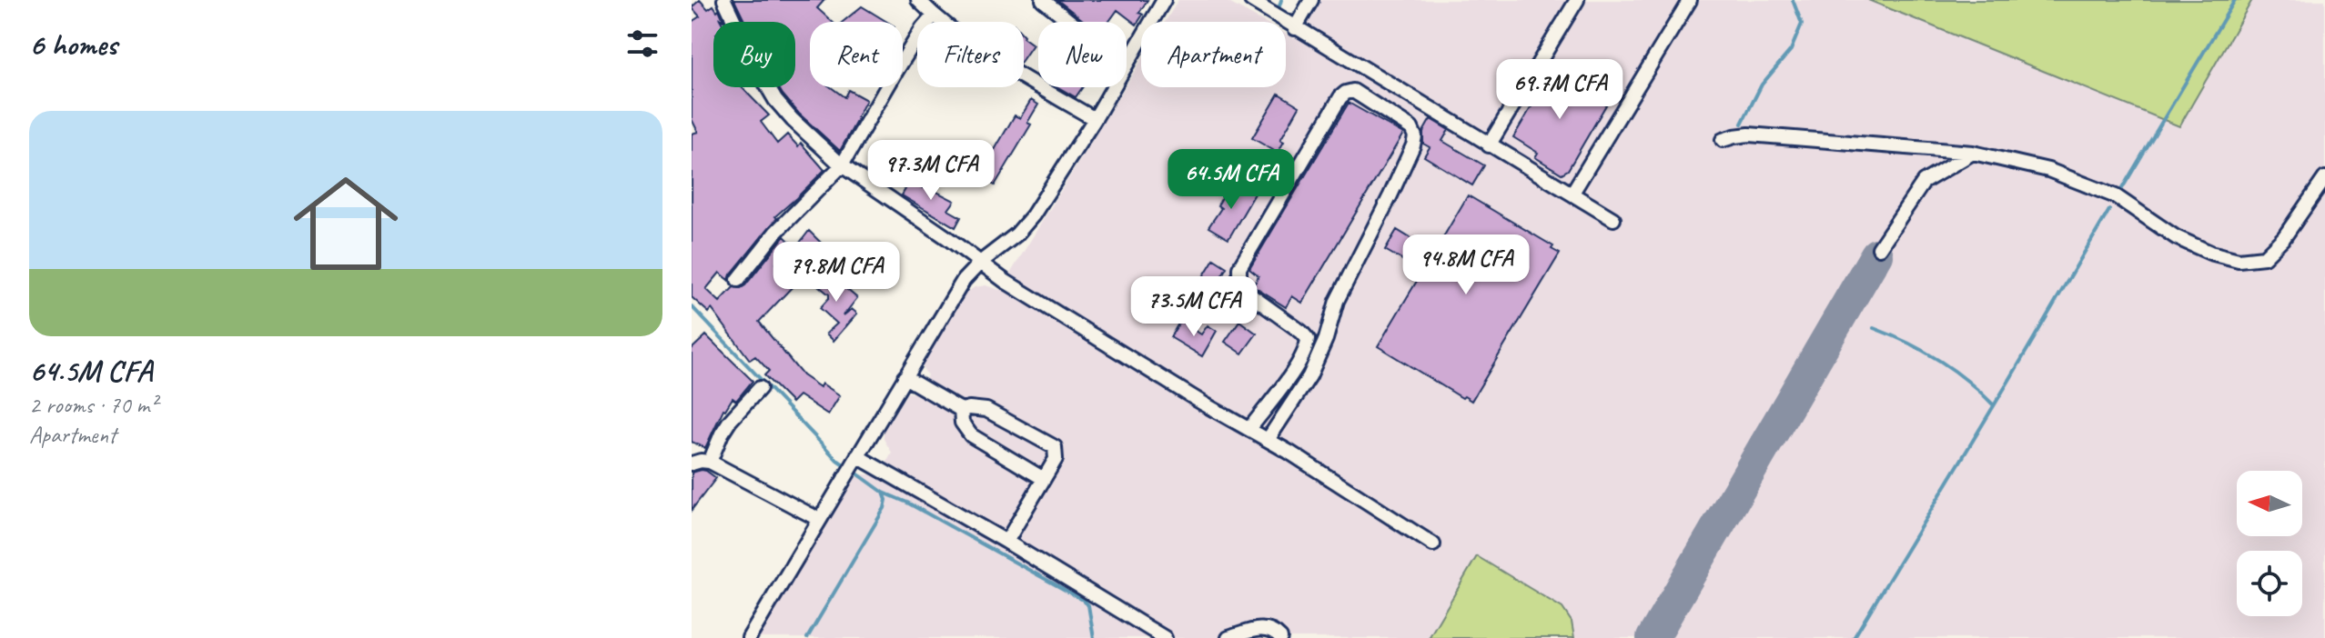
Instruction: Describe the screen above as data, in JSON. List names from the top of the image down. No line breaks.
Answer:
{"north":"left","page":{"heading":"6 homes","chip":["Buy","Rent","Filters","New","Apartment"],"price":["69.7M CFA","97.3M CFA","64.5M CFA","94.8M CFA","79.8M CFA","73.5M CFA"],"list":[{"name":"64.5M CFA","note":"2 rooms · 70 m² · Apartment"}]}}
